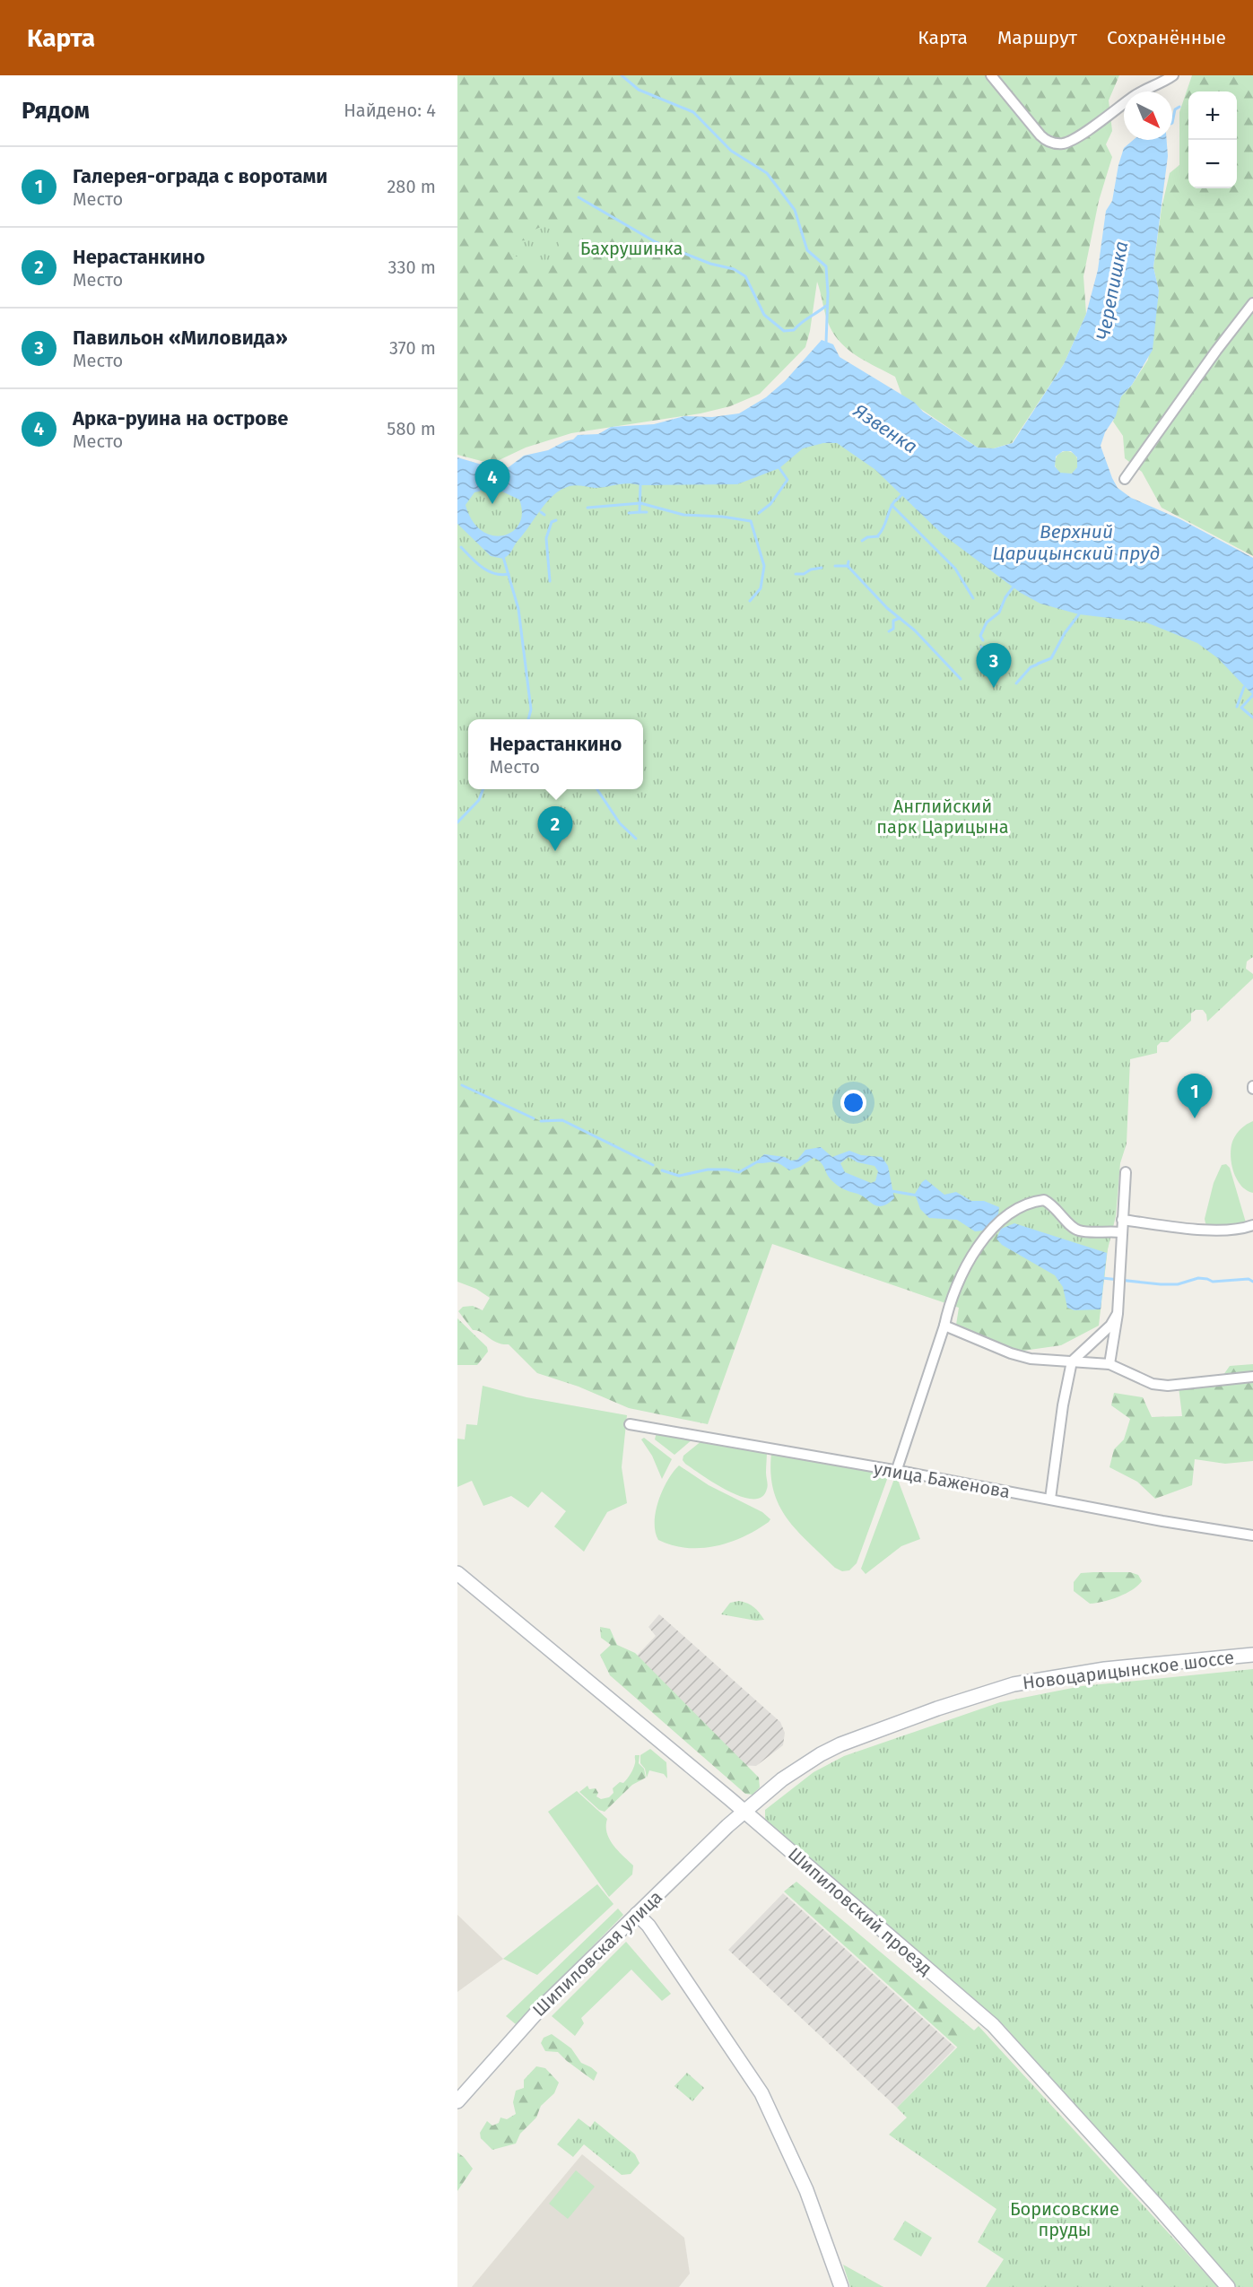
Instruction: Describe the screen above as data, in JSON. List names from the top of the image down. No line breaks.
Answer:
{"streets":{"main road":["Новоцарицынское шоссе","Шипиловский проезд","Шипиловская улица"],"street":["улица Баженова"]},"crossings":[["Новоцарицынское шоссе","Шипиловский проезд"],["Новоцарицынское шоссе","Шипиловская улица"],["Шипиловский проезд","Шипиловская улица"]],"water":["Черепишка","Язвенка","Верхний Царицынский пруд"],"parks":["Бахрушинка","Английский парк Царицына","Борисовские пруды"],"north":"bottom right","page":{"header":"Карта","nav":["Карта","Маршрут","Сохранённые"],"heading":["Рядом","Найдено: 4"],"map_buttons":["+","−"],"list":[{"mark":"1","name":"Галерея-ограда с воротами","note":"Место","value":"280 m"},{"mark":"2","name":"Нерастанкино","note":"Место","value":"330 m"},{"mark":"3","name":"Павильон «Миловида»","note":"Место","value":"370 m"},{"mark":"4","name":"Арка-руина на острове","note":"Место","value":"580 m"}],"pins":["4","3","2","1"],"popup":["Нерастанкино","Место"]}}
